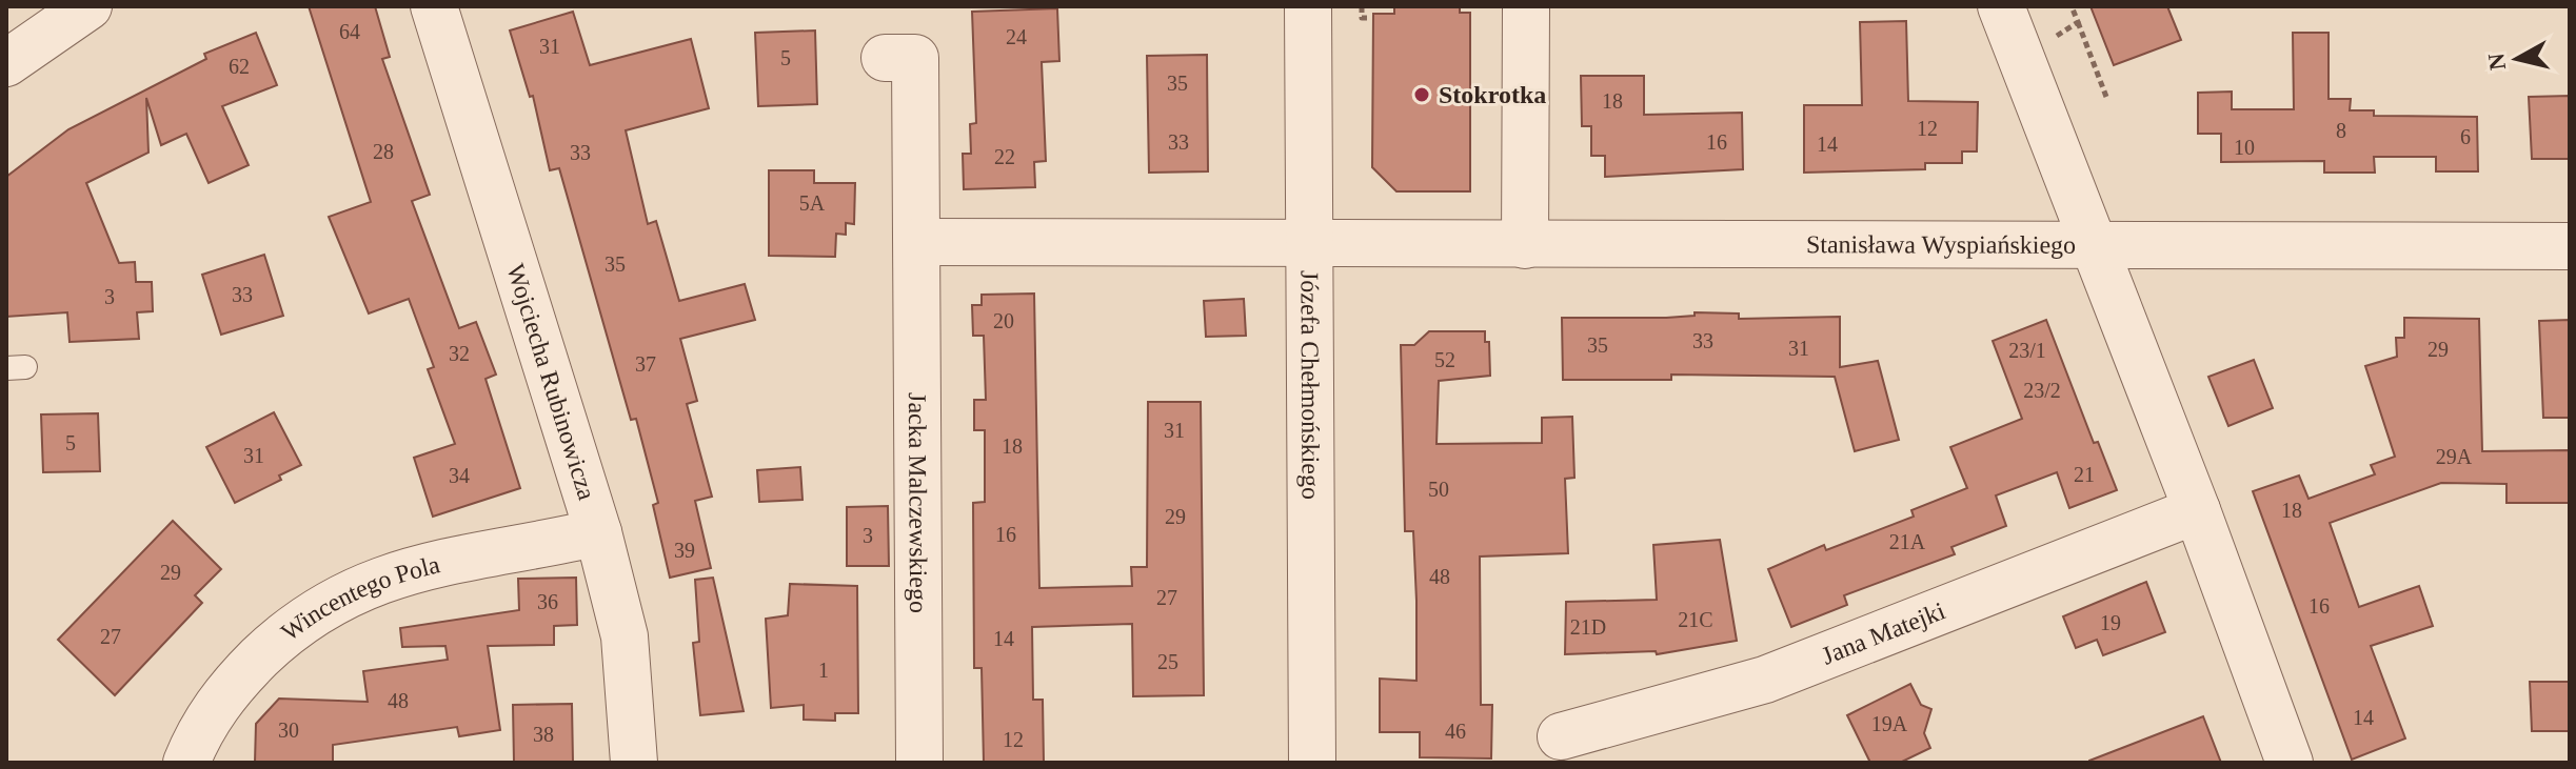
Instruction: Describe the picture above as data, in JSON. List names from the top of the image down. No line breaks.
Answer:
{"streets":{"street":["Stanisława Wyspiańskiego","Wojciecha Rubinowicza","Józefa Chełmońskiego","Jacka Malczewskiego","Wincentego Pola","Jana Matejki"]},"crossings":[["Stanisława Wyspiańskiego","Józefa Chełmońskiego"],["Wojciecha Rubinowicza","Wincentego Pola"]],"places":["Stokrotka"],"house_numbers":["64","24","31","5","62","35","18","12","8","6","33","16","14","10","28","33","22","5A","35","33","3","20","33","35","31","29","23/1","32","52","37","23/2","31","5","18","31","29A","21","34","50","18","29","16","3","21A","39","29","48","27","36","16","21C","19","21D","27","14","25","1","48","14","19A","30","46","38","12"],"north":"left"}
